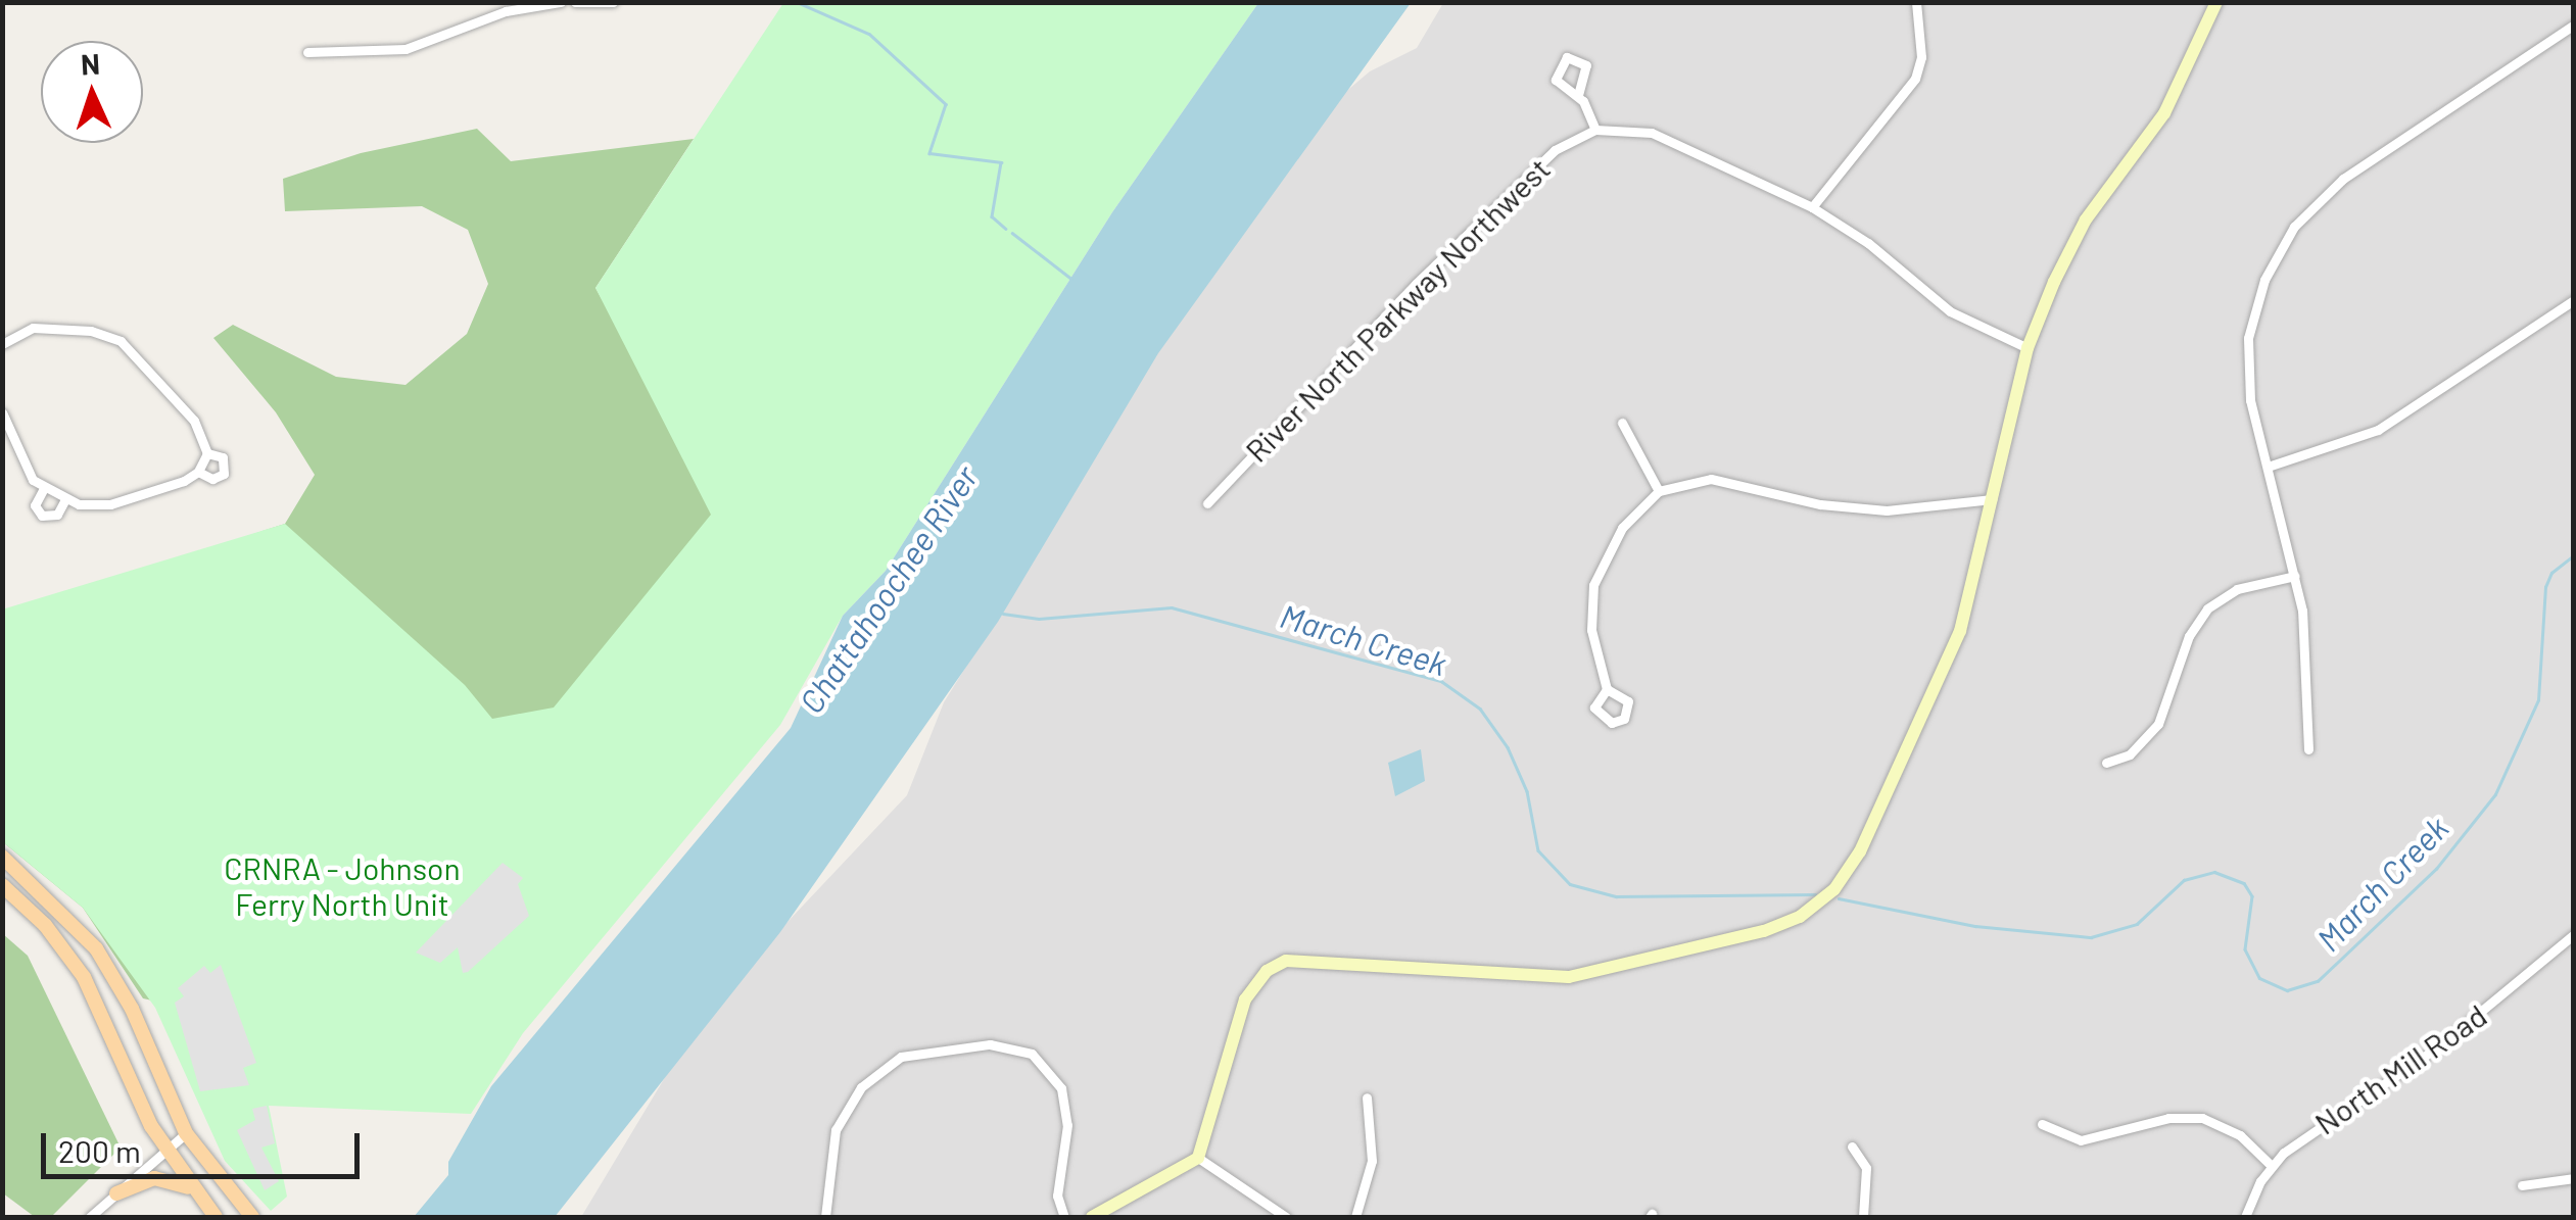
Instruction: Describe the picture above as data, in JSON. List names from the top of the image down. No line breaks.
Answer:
{"streets":{"street":["River North Parkway Northwest","North Mill Road"]},"water":["Chattahoochee River","March Creek"],"parks":["CRNRA - Johnson Ferry North Unit"],"scale_bar":"200 m","north":"top"}
